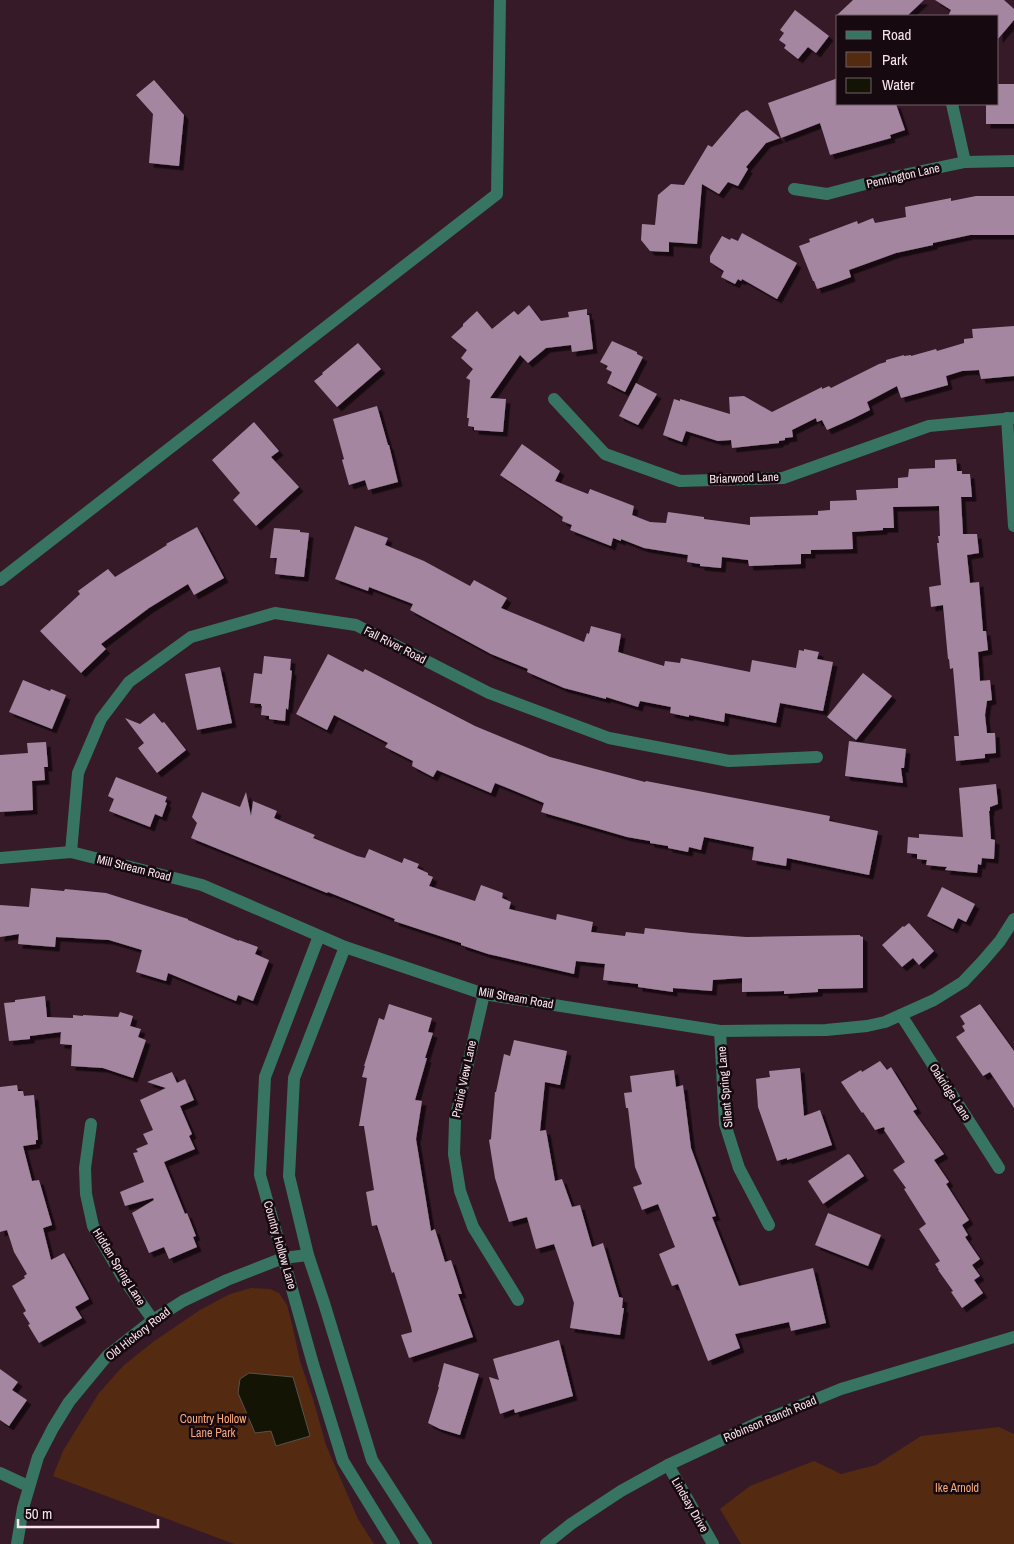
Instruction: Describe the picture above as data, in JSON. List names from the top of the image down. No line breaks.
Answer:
{"streets":{"street":["Pennington Lane","Briarwood Lane","Fall River Road","Mill Stream Road","Prairie View Lane","Silent Spring Lane","Oakridge Lane","Country Hollow Lane","Hidden Spring Lane","Old Hickory Road","Robinson Ranch Road","Lindsay Drive"]},"crossings":[["Fall River Road","Mill Stream Road"],["Mill Stream Road","Prairie View Lane"],["Mill Stream Road","Silent Spring Lane"],["Mill Stream Road","Oakridge Lane"],["Mill Stream Road","Country Hollow Lane"],["Country Hollow Lane","Old Hickory Road"],["Hidden Spring Lane","Old Hickory Road"],["Robinson Ranch Road","Lindsay Drive"]],"parks":["Country Hollow Lane Park","Ike Arnold"],"legend":["Road","Park","Water"],"scale_bar":"50 m"}
